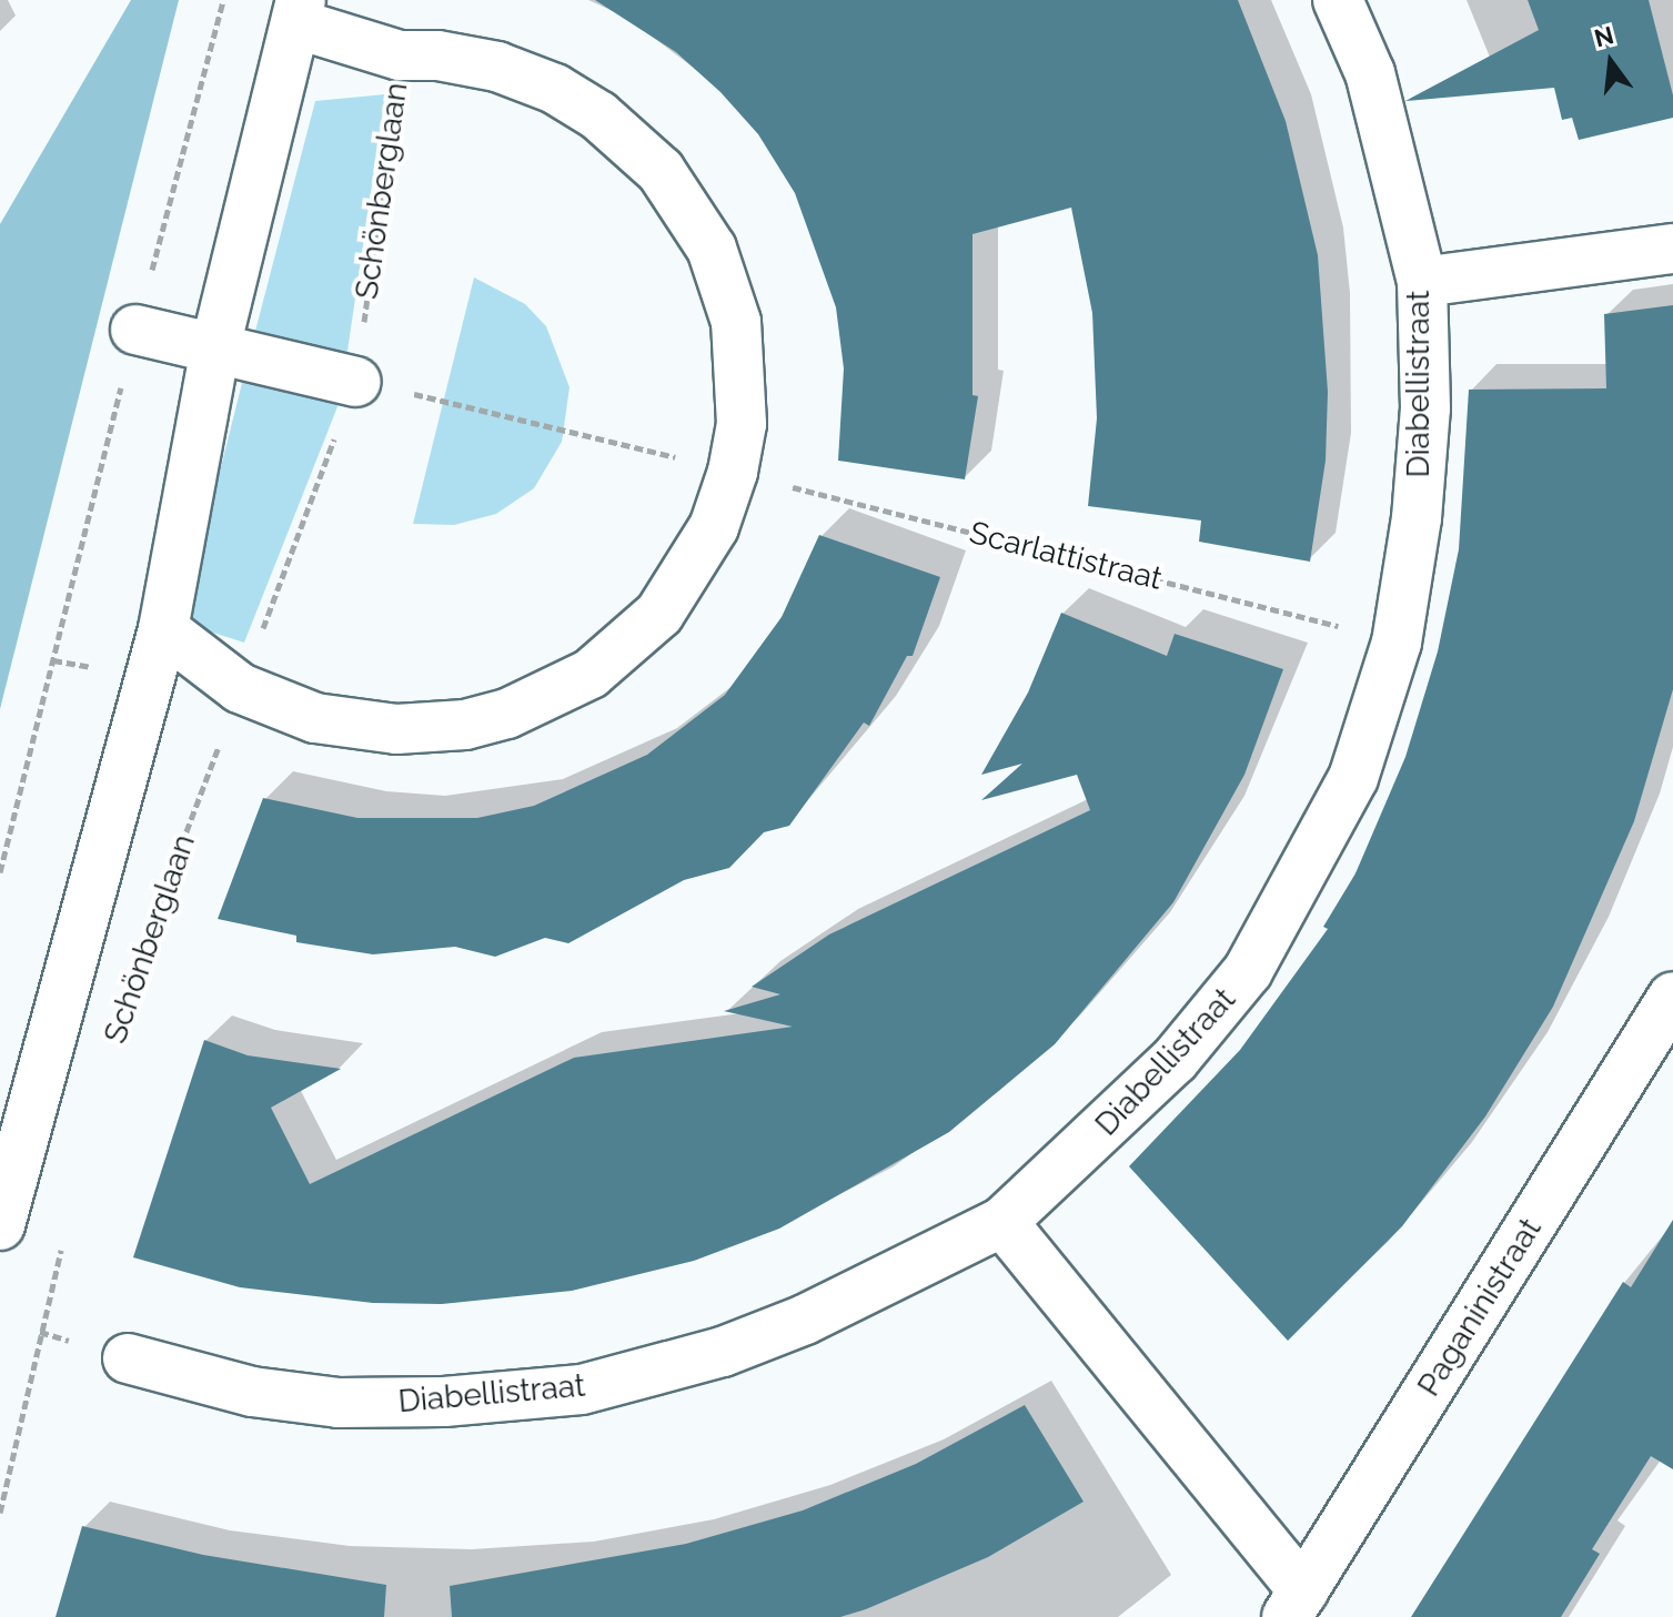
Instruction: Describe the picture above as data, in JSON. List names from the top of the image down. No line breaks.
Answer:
{"streets":{"street":["Schönberglaan","Diabellistraat","Paganinistraat"],"path":["Scarlattistraat"]},"crossings":[["Schönberglaan","Scarlattistraat"],["Diabellistraat","Scarlattistraat"]],"north":"top"}
